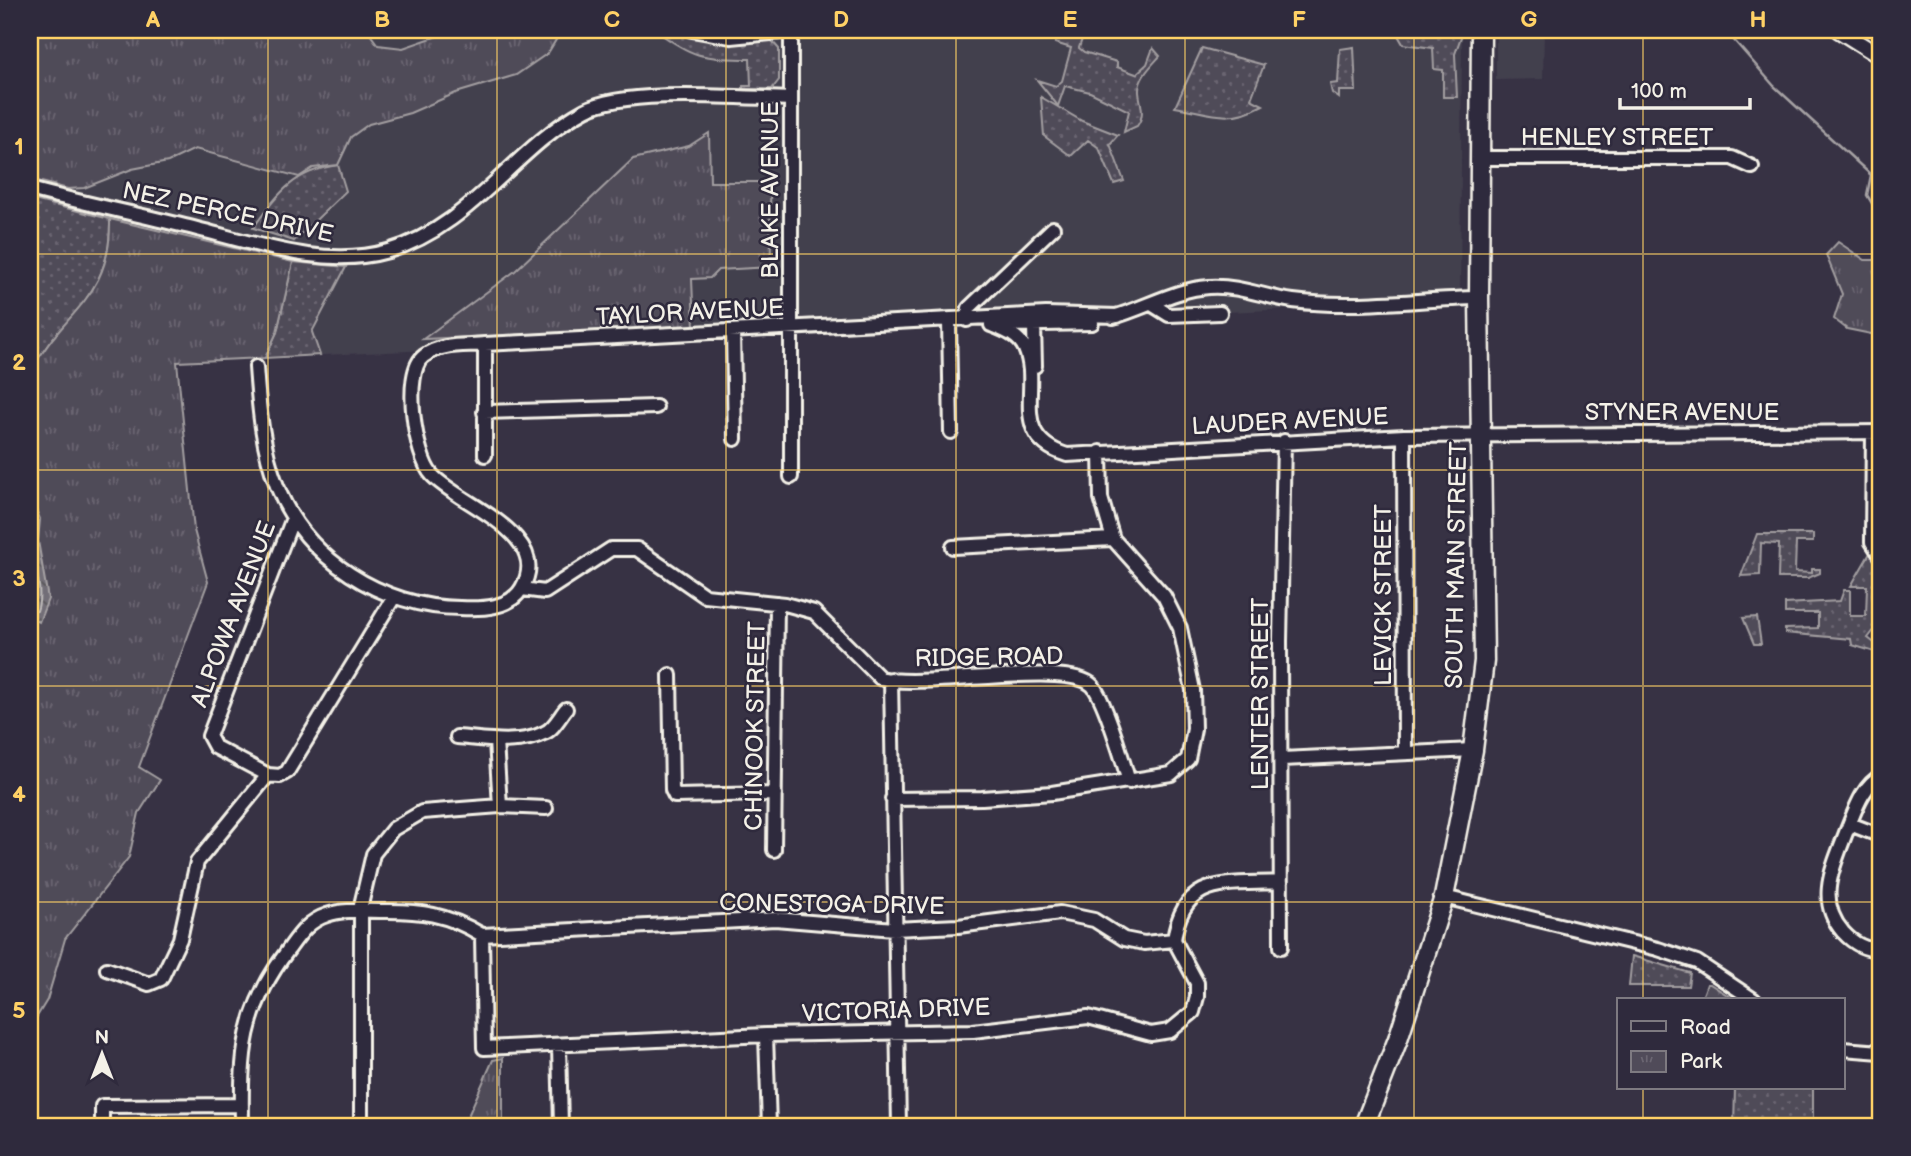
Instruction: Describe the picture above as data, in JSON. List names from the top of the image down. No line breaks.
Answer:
{"streets":{"highway":["SOUTH MAIN STREET"],"street":["HENLEY STREET","BLAKE AVENUE","NEZ PERCE DRIVE","TAYLOR AVENUE","STYNER AVENUE","LAUDER AVENUE","LEVICK STREET","ALPOWA AVENUE","RIDGE ROAD","LENTER STREET","CHINOOK STREET","CONESTOGA DRIVE","VICTORIA DRIVE"]},"crossings":[["HENLEY STREET","SOUTH MAIN STREET"],["BLAKE AVENUE","NEZ PERCE DRIVE"],["BLAKE AVENUE","TAYLOR AVENUE"],["TAYLOR AVENUE","LAUDER AVENUE"],["TAYLOR AVENUE","SOUTH MAIN STREET"],["TAYLOR AVENUE","RIDGE ROAD"],["STYNER AVENUE","LAUDER AVENUE"],["STYNER AVENUE","SOUTH MAIN STREET"],["LAUDER AVENUE","SOUTH MAIN STREET"],["LAUDER AVENUE","LEVICK STREET"],["LAUDER AVENUE","LENTER STREET"],["RIDGE ROAD","CHINOOK STREET"],["CONESTOGA DRIVE","VICTORIA DRIVE"]],"legend":["Road","Park"],"scale_bar":"100 m","north":"top","grid":{"columns":["A","B","C","D","E","F","G","H"],"rows":["1","2","3","4","5"]}}
